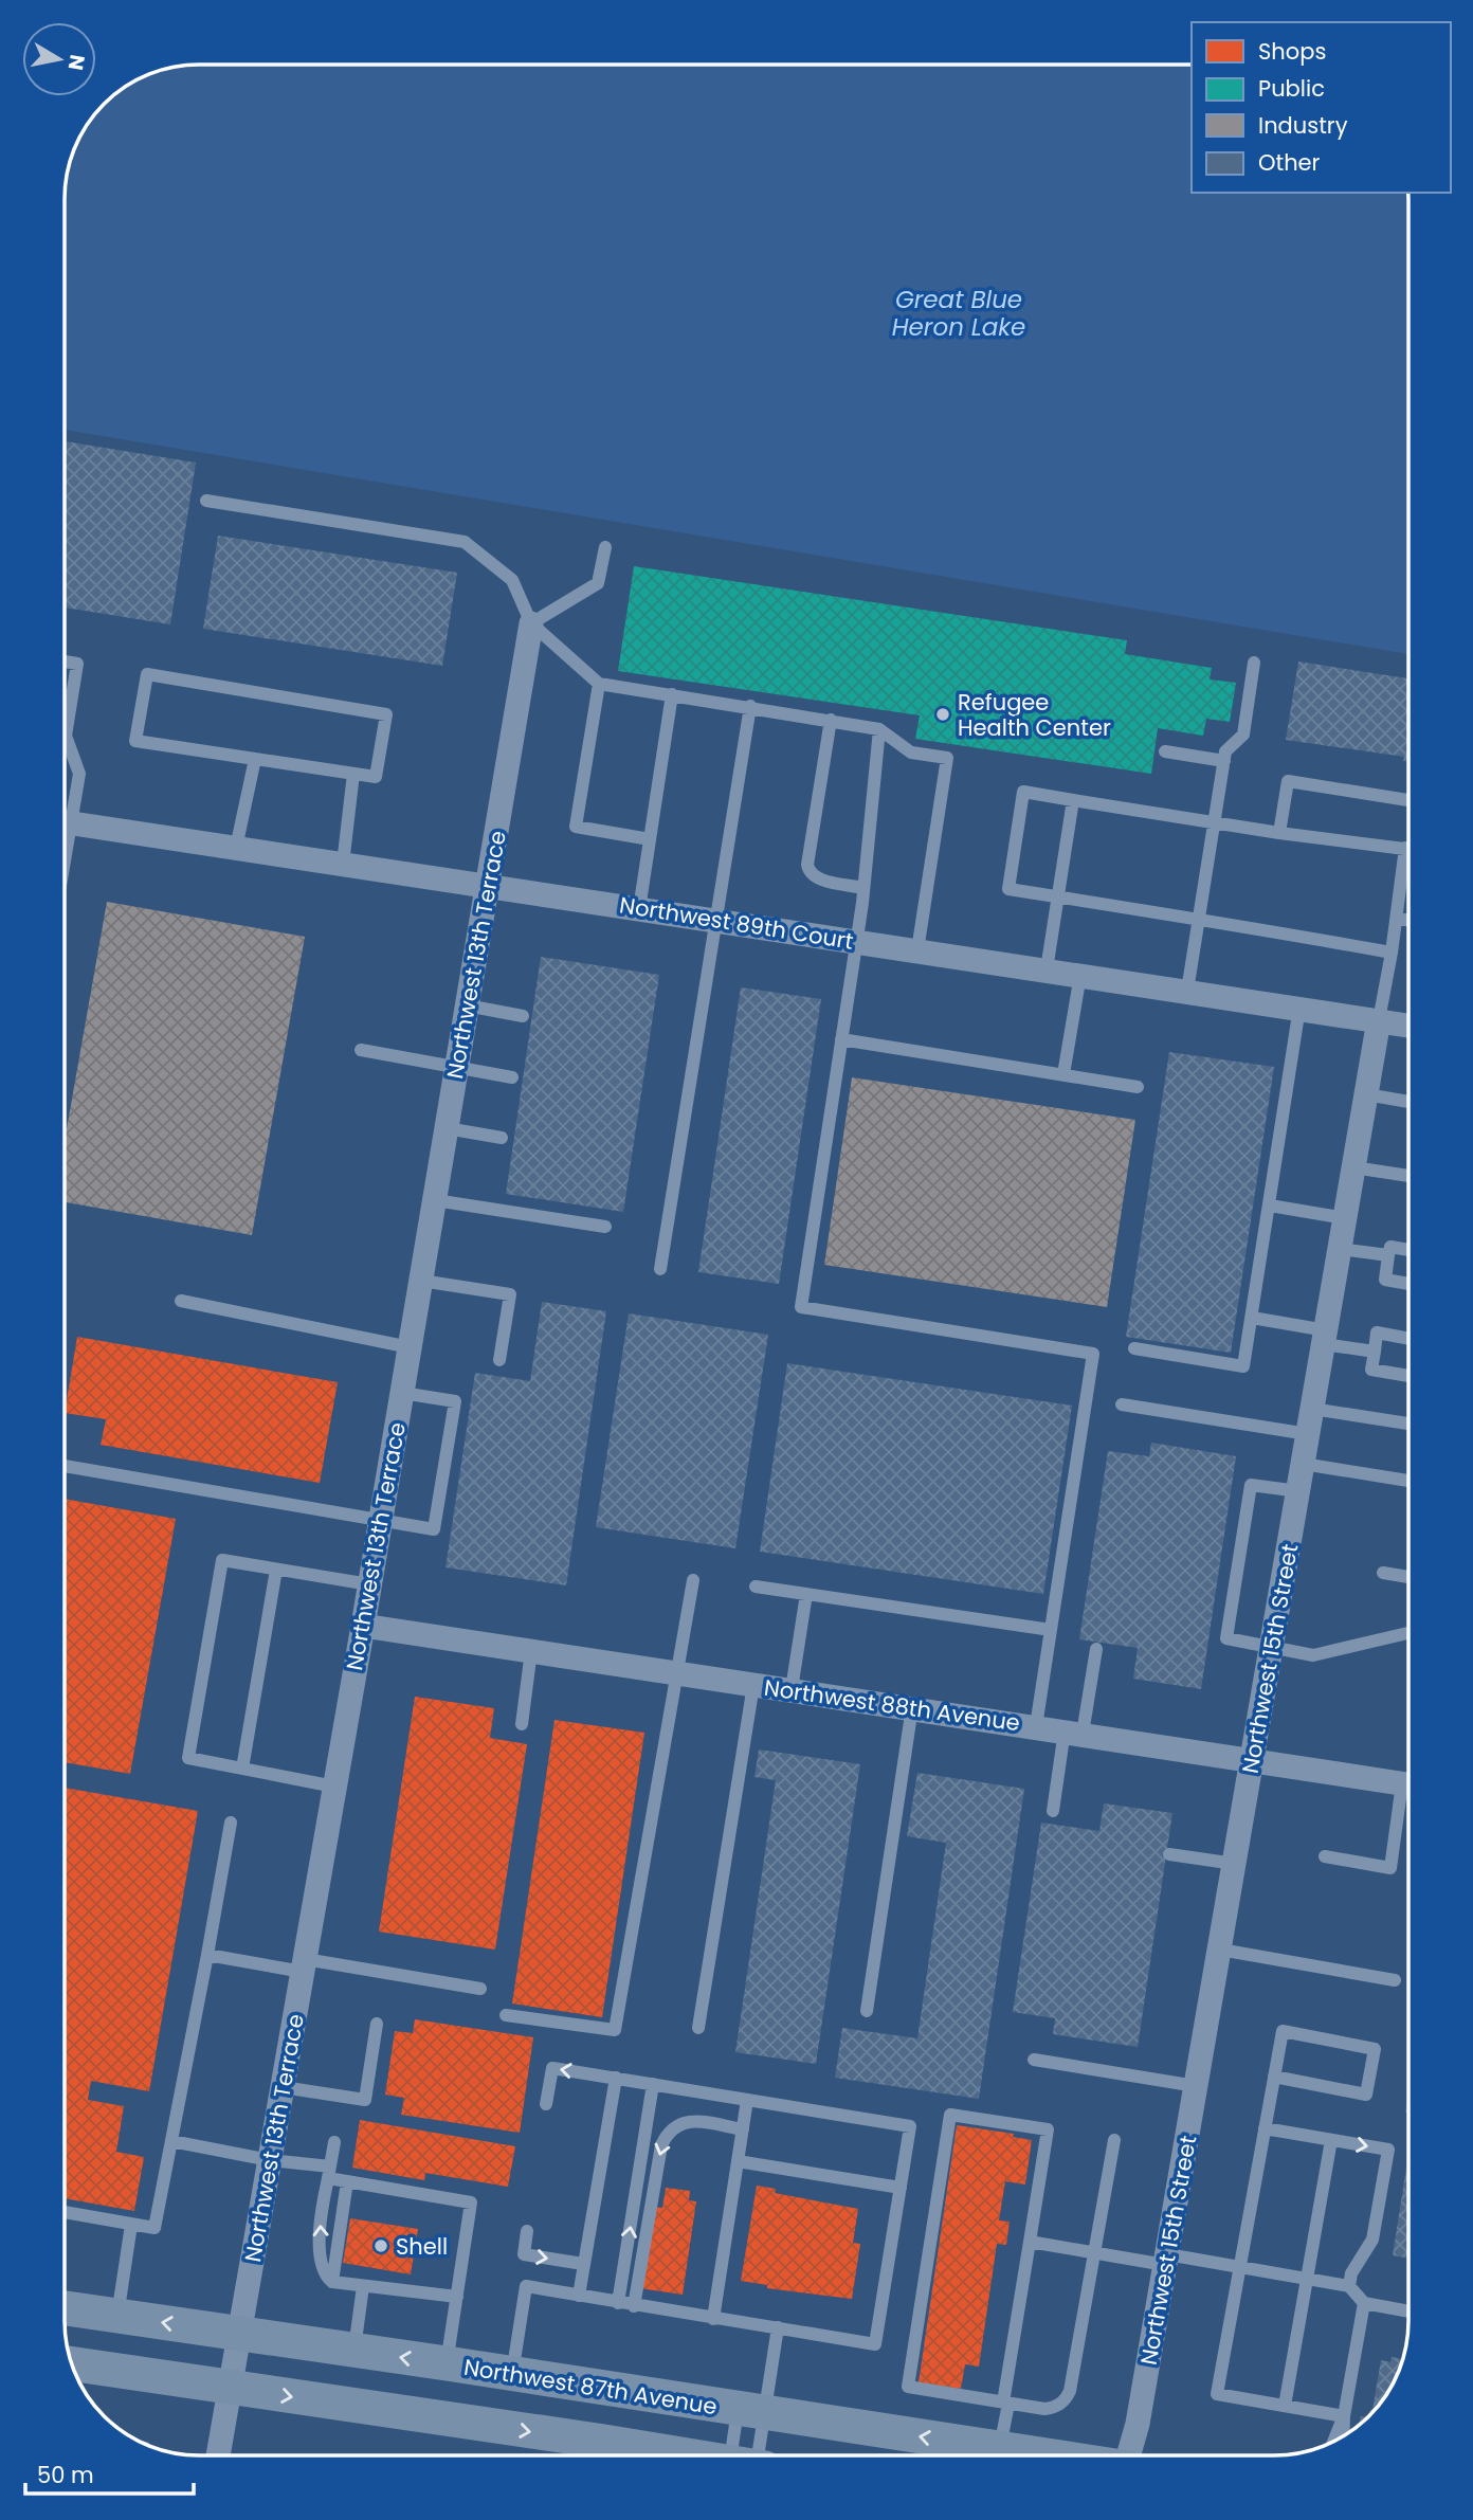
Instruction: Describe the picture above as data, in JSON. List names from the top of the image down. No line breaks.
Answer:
{"streets":{"main road":["Northwest 87th Avenue"],"street":["Northwest 89th Court","Northwest 13th Terrace","Northwest 15th Street","Northwest 88th Avenue"]},"crossings":[["Northwest 89th Court","Northwest 13th Terrace"],["Northwest 89th Court","Northwest 15th Street"],["Northwest 13th Terrace","Northwest 88th Avenue"],["Northwest 13th Terrace","Northwest 87th Avenue"],["Northwest 15th Street","Northwest 88th Avenue"]],"water":["Great Blue Heron Lake"],"places":["Refugee Health Center","Shell"],"legend":["Shops","Public","Industry","Other"],"scale_bar":"50 m","north":"right"}
